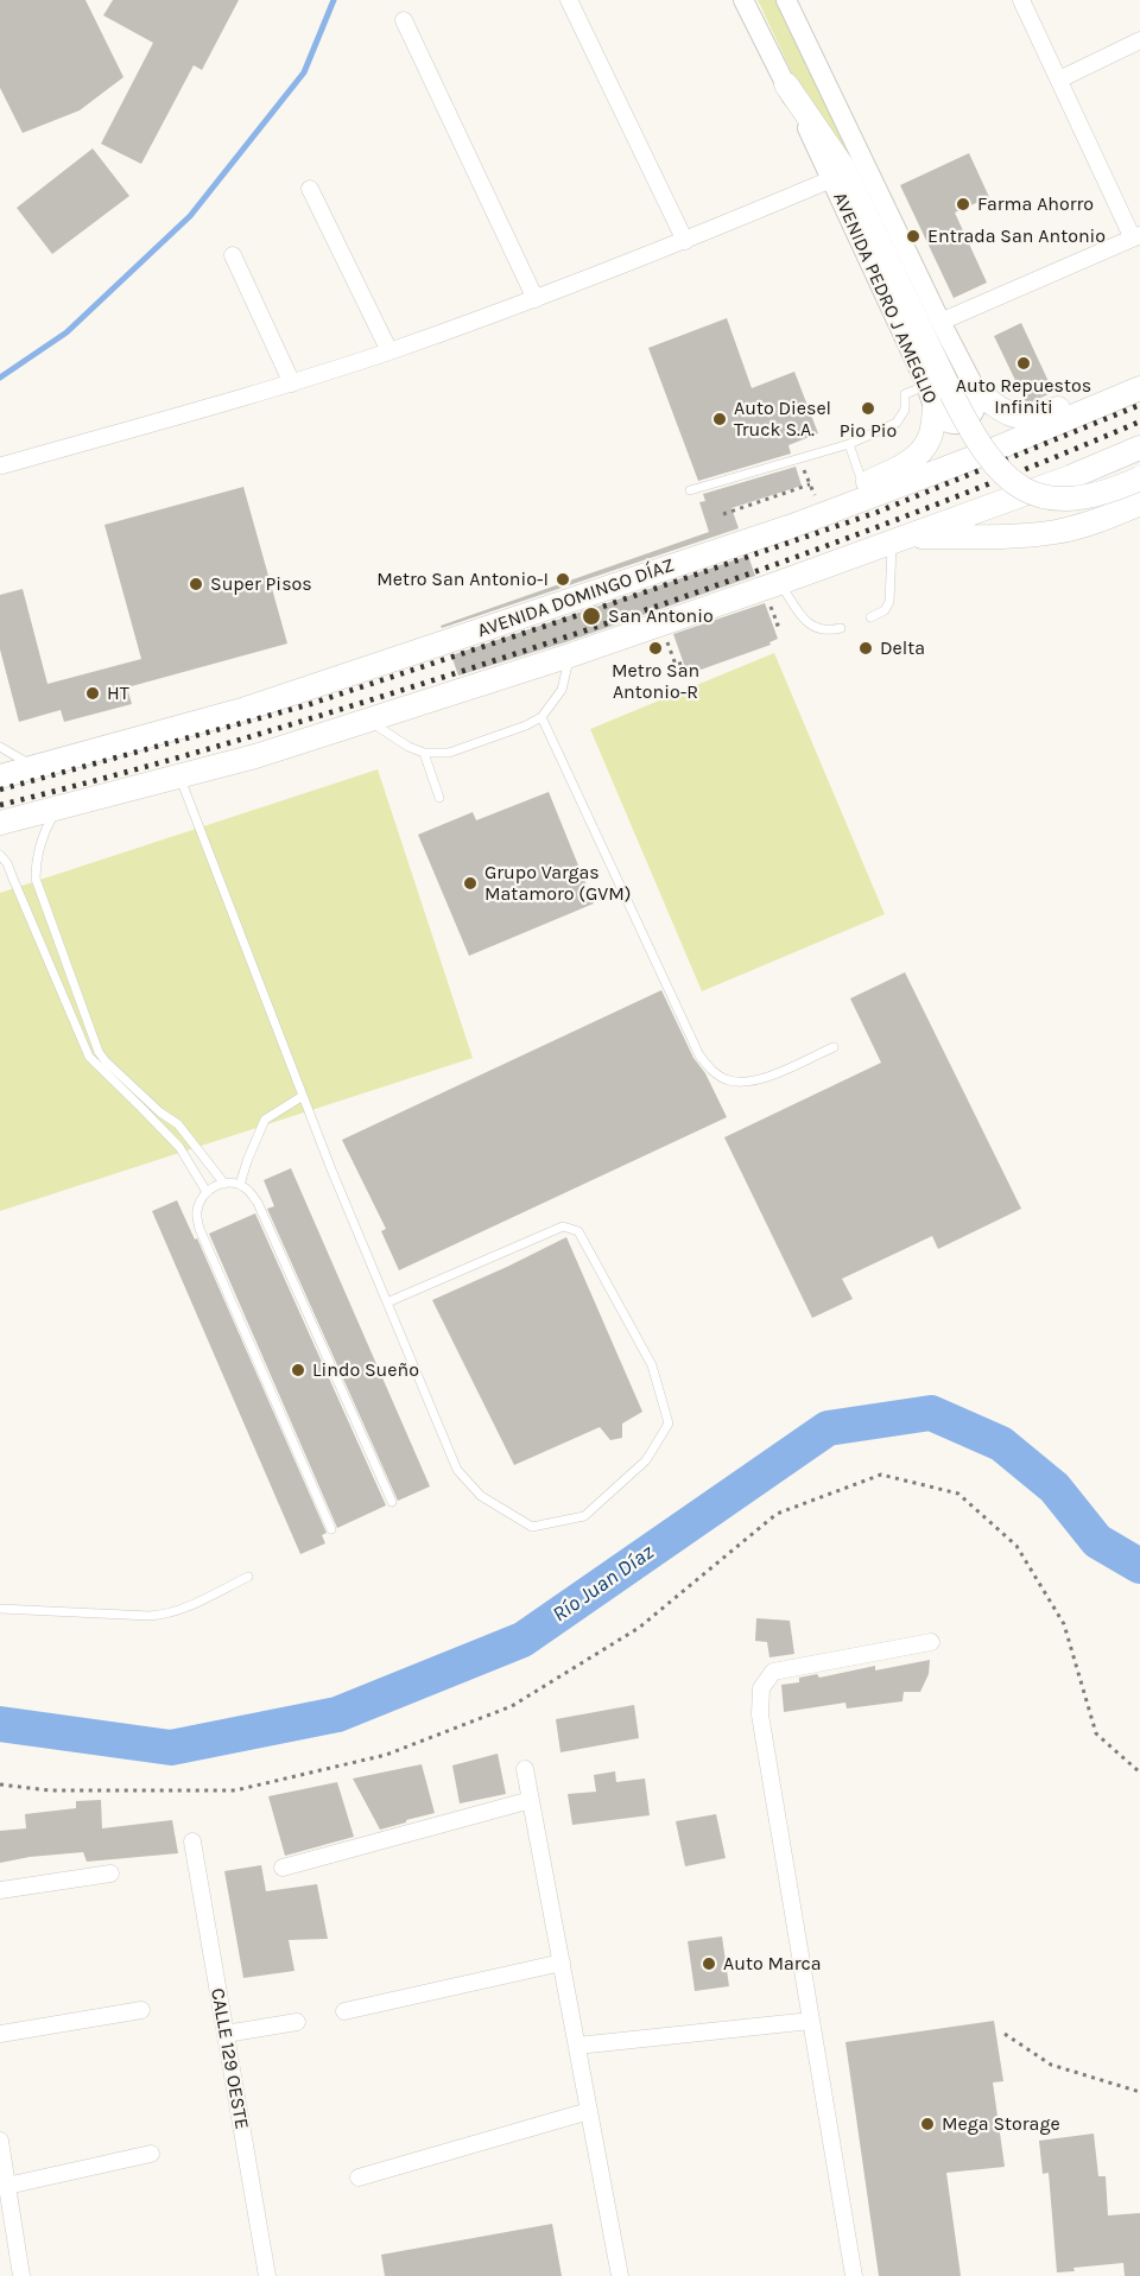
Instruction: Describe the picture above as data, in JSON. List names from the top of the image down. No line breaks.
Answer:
{"streets":{"main road":["AVENIDA DOMINGO DÍAZ"],"street":["AVENIDA PEDRO J AMEGLIO","CALLE 129 OESTE"]},"water":["Río Juan Díaz"],"places":["Farma Ahorro","Entrada San Antonio","Auto Repuestos Infiniti","Pio Pio","Auto Diesel Truck S.A.","Metro San Antonio-I","Super Pisos","San Antonio","Metro San Antonio-R","Delta","HT","Grupo Vargas Matamoro (GVM)","Lindo Sueño","Auto Marca","Mega Storage"]}
